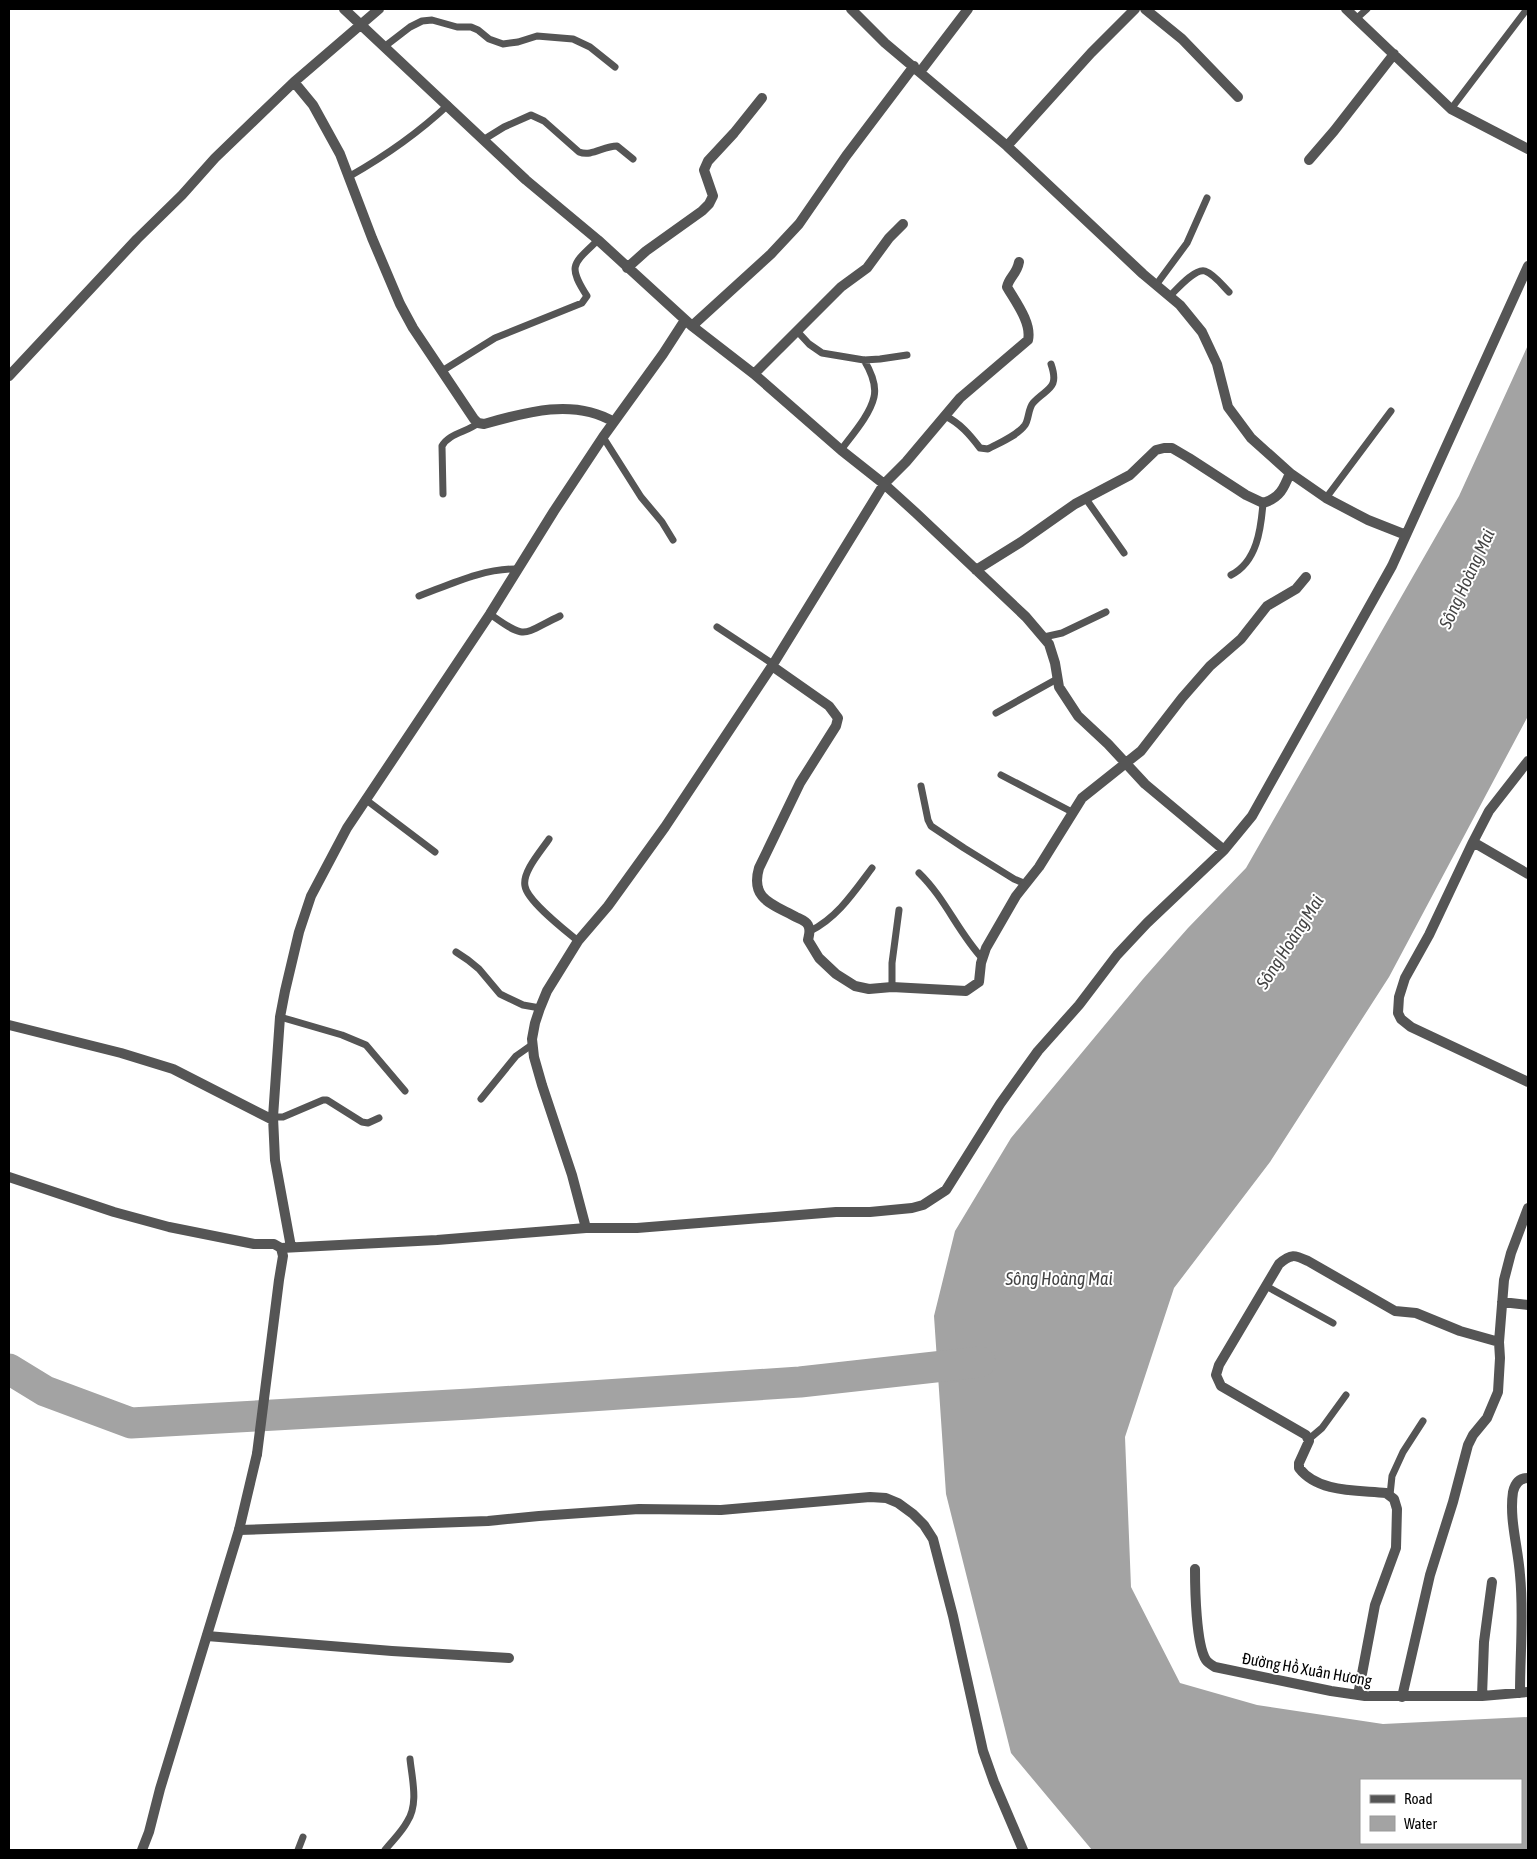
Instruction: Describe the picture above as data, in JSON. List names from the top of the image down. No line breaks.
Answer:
{"streets":{"street":["Đường Hồ Xuân Hương"]},"water":["Sông Hoàng Mai"],"legend":["Road","Water"]}
